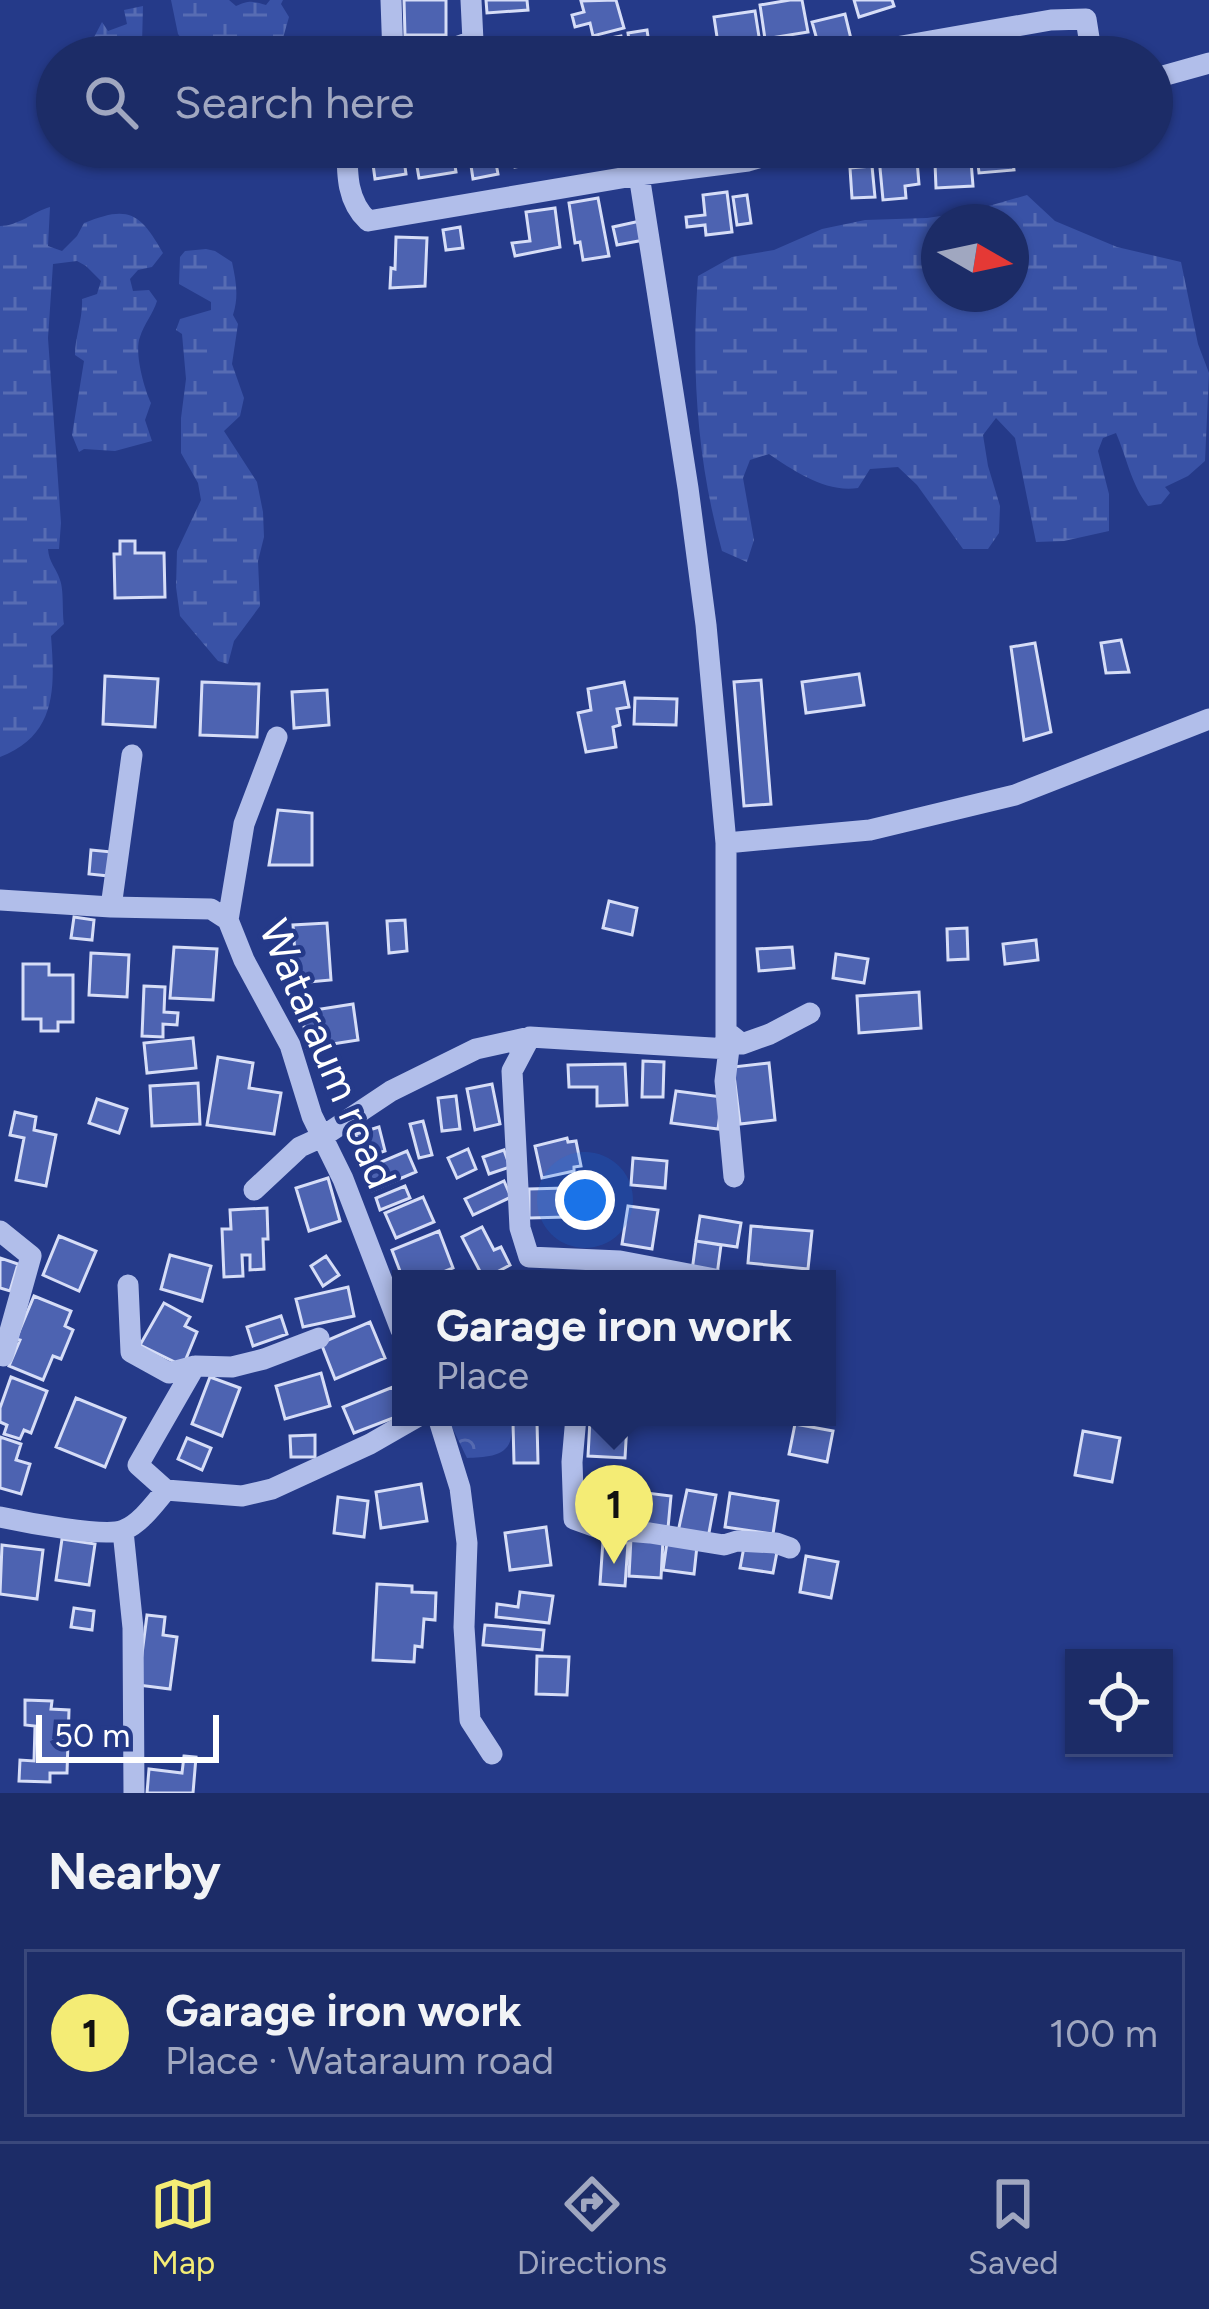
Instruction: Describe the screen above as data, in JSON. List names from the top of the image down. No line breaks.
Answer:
{"streets":{"street":["Wataraum road"]},"scale_bar":"50 m","north":"right","page":{"search":"Search here","popup":["Garage iron work","Place"],"pins":"1","scale":"50 m","heading":"Nearby","list":[{"mark":"1","name":"Garage iron work","note":"Place · Wataraum road","value":"100 m"}],"nav":["Map","Directions","Saved"]}}
